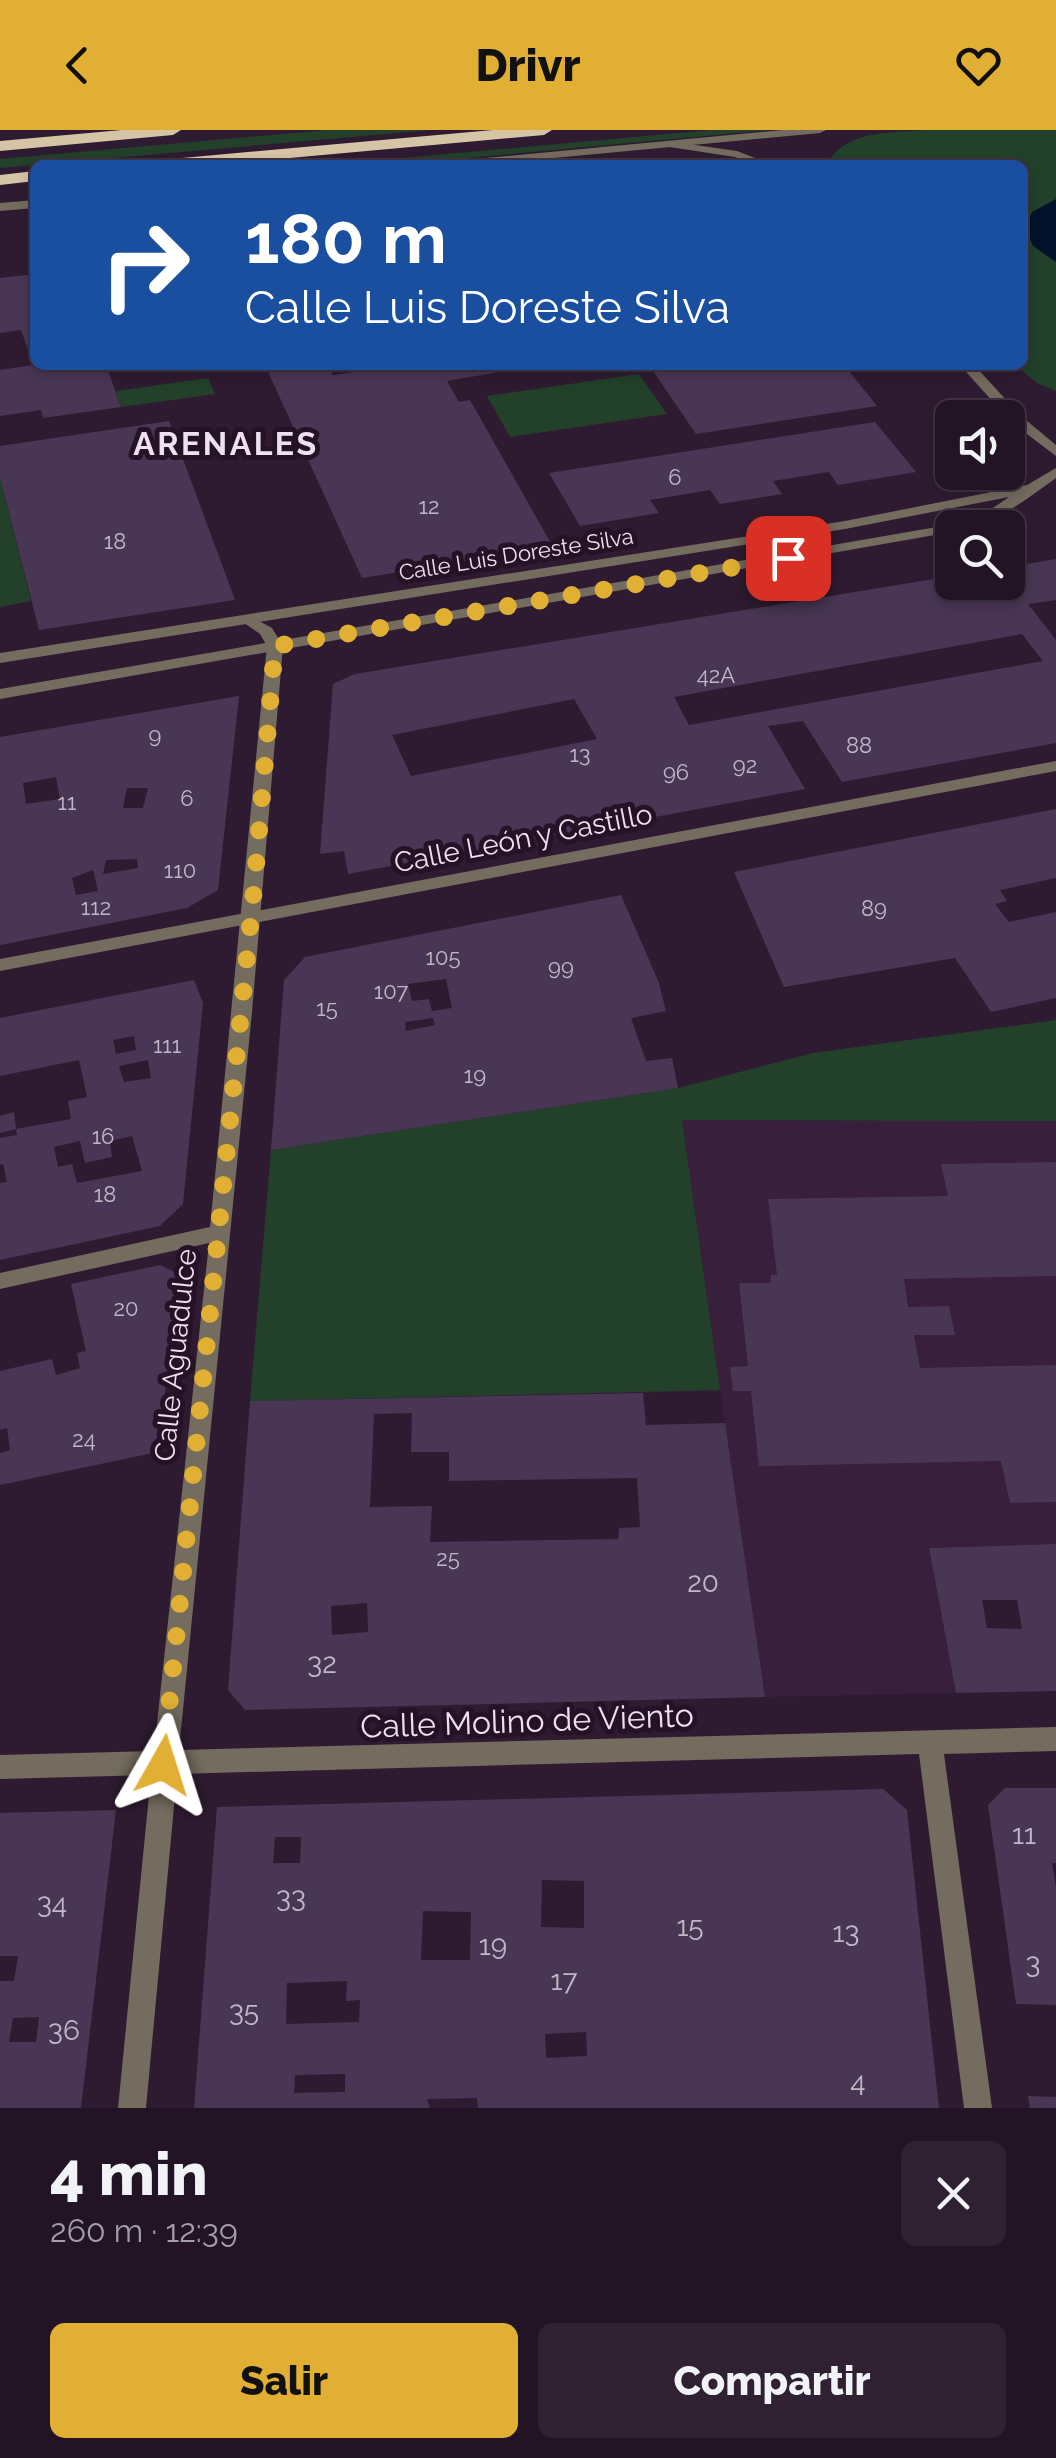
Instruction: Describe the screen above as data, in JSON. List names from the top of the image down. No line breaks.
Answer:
{"streets":{"street":["Calle Luis Doreste Silva","Calle León y Castillo","Calle Aguadulce","Calle Molino de Viento"]},"crossings":[["Calle Luis Doreste Silva","Calle Aguadulce"],["Calle León y Castillo","Calle Aguadulce"],["Calle Aguadulce","Calle Molino de Viento"]],"districts":["ARENALES"],"house_numbers":["6","12","18","42A","9","88","13","92","96","6","11","110","112","89","105","99","107","15","111","19","16","18","20","24","25","20","32","11","33","34","15","13","19","3","17","35","36","4"],"page":{"header":"Drivr","turn":["180 m","Calle Luis Doreste Silva"],"heading":["4 min","260 m · 12:39"],"buttons":["Salir","Compartir"]}}
